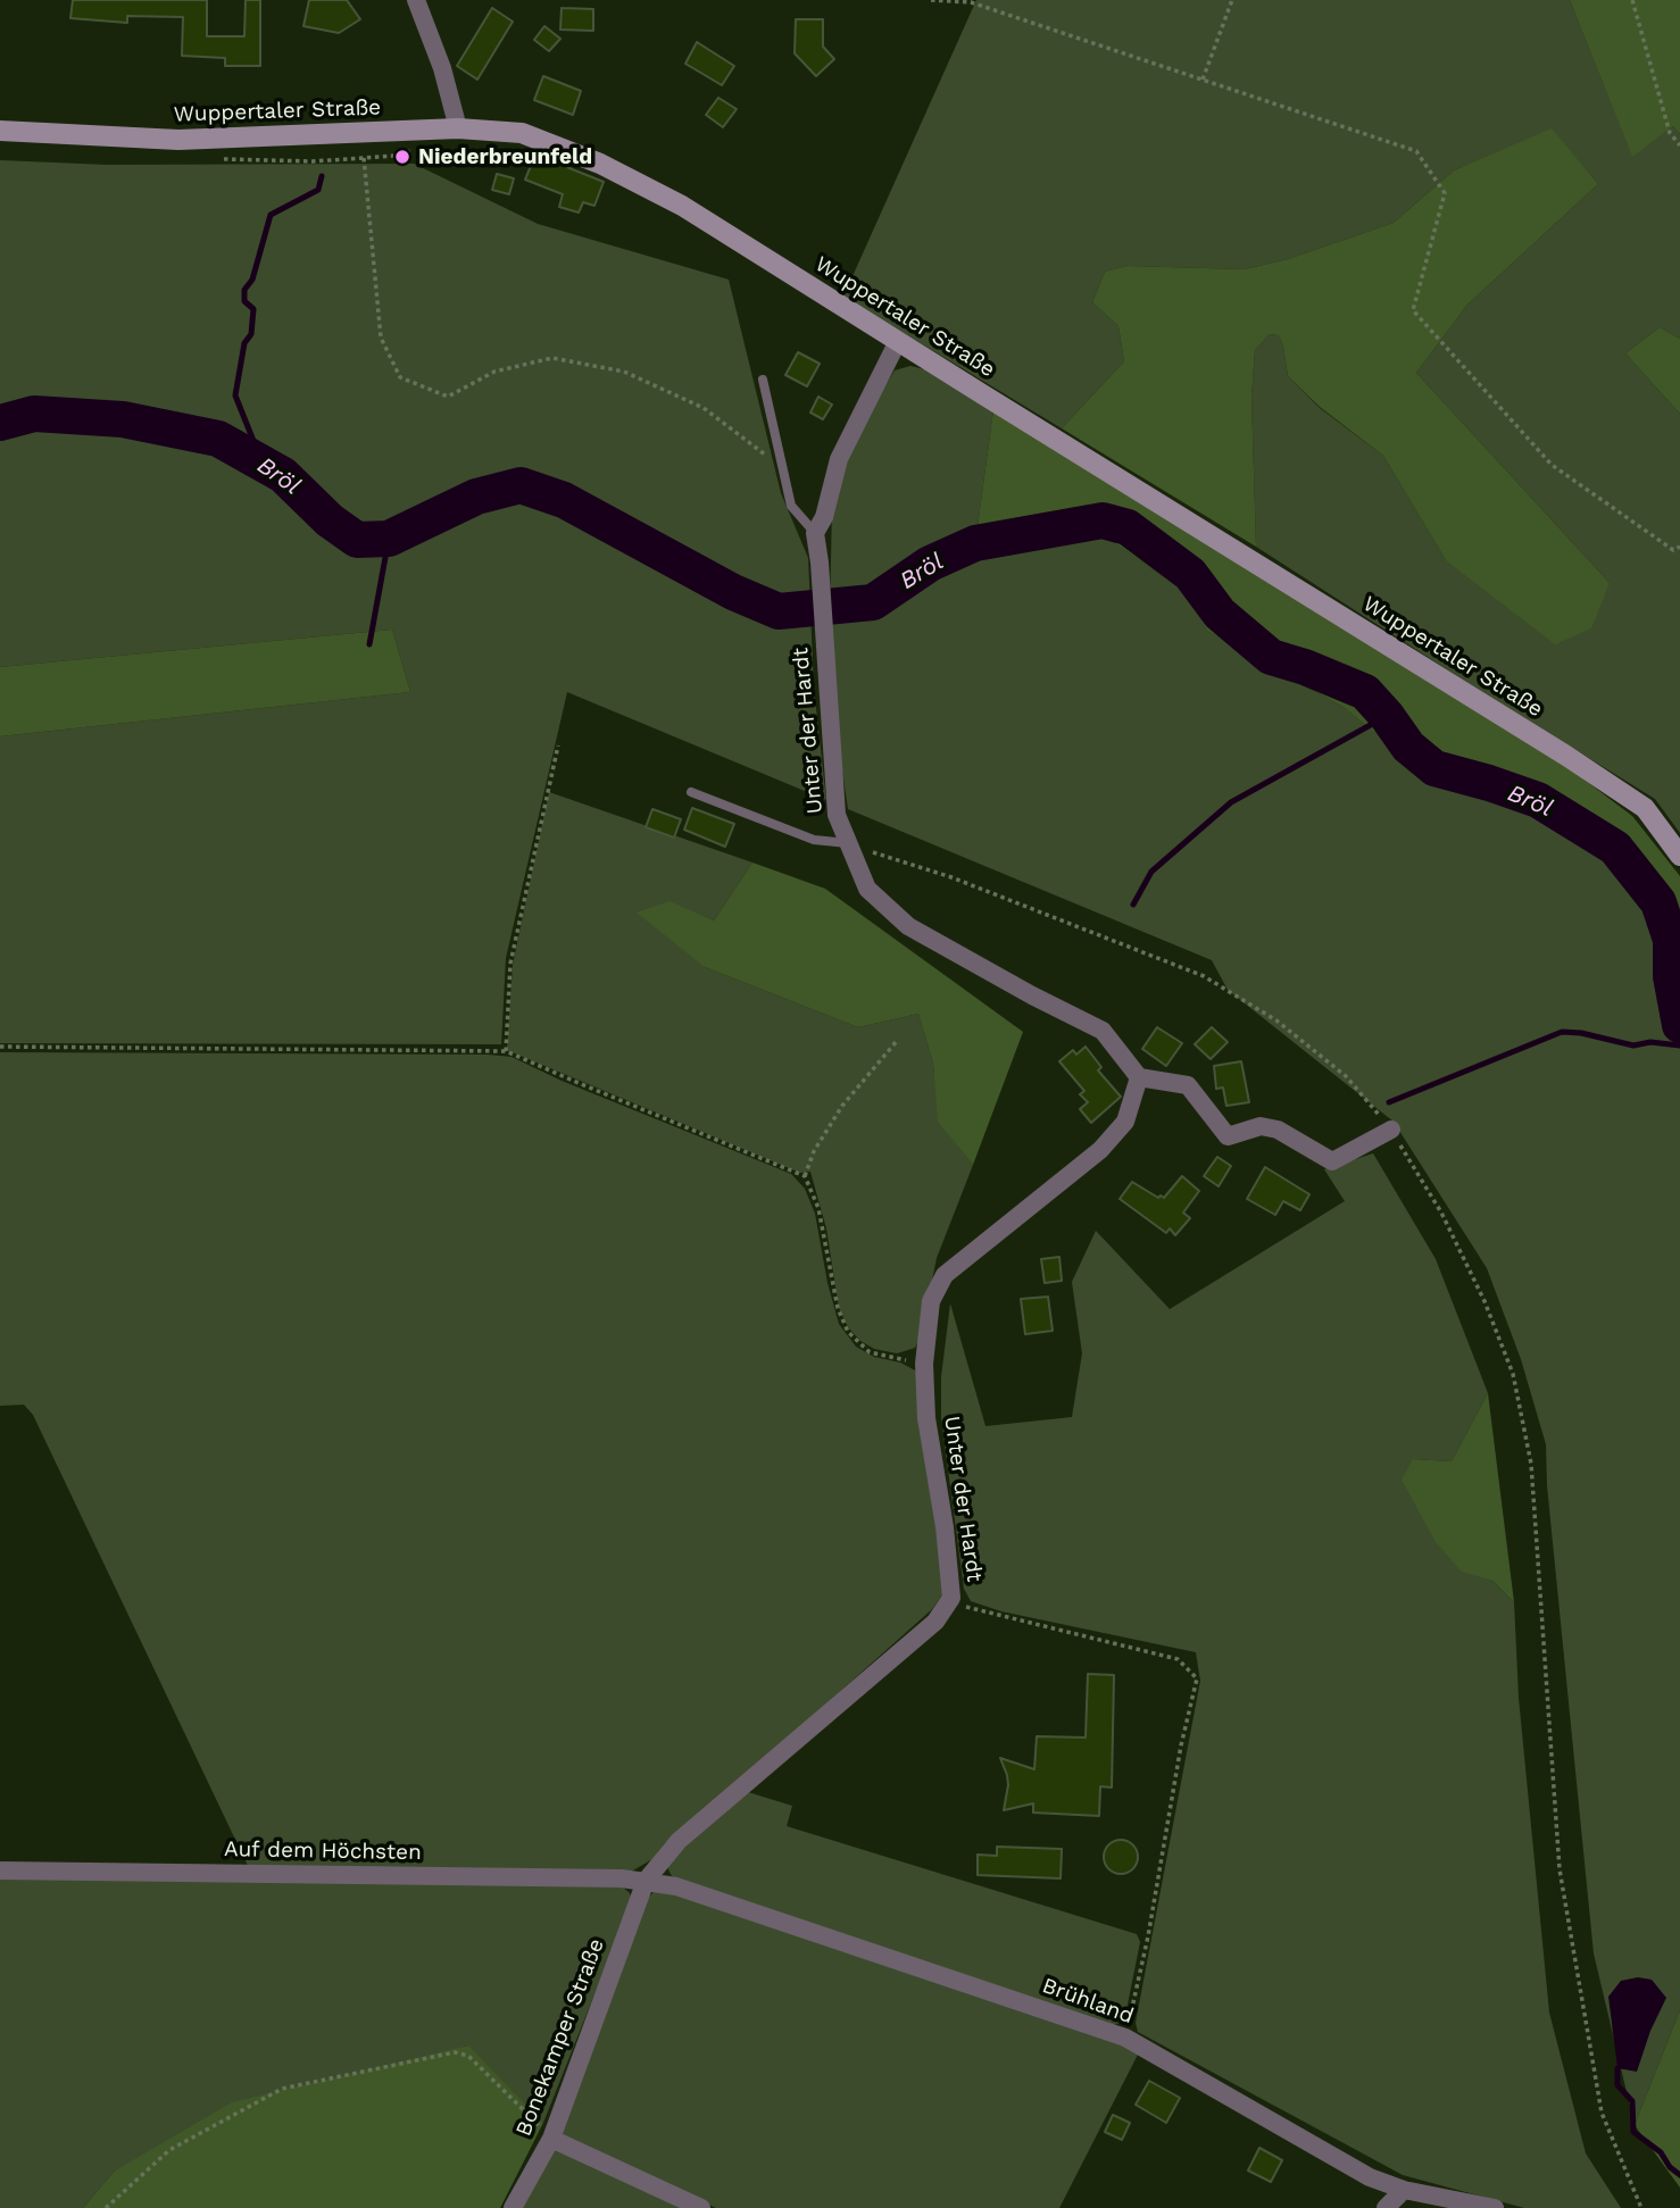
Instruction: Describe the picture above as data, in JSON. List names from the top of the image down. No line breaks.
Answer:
{"streets":{"main road":["Wuppertaler Straße"],"street":["Unter der Hardt","Auf dem Höchsten","Brühland","Bonekamper Straße"]},"crossings":[["Wuppertaler Straße","Unter der Hardt"],["Unter der Hardt","Auf dem Höchsten"],["Unter der Hardt","Brühland"],["Unter der Hardt","Bonekamper Straße"],["Auf dem Höchsten","Brühland"],["Auf dem Höchsten","Bonekamper Straße"],["Brühland","Bonekamper Straße"]],"water":["Bröl"],"places":["Niederbreunfeld"]}
